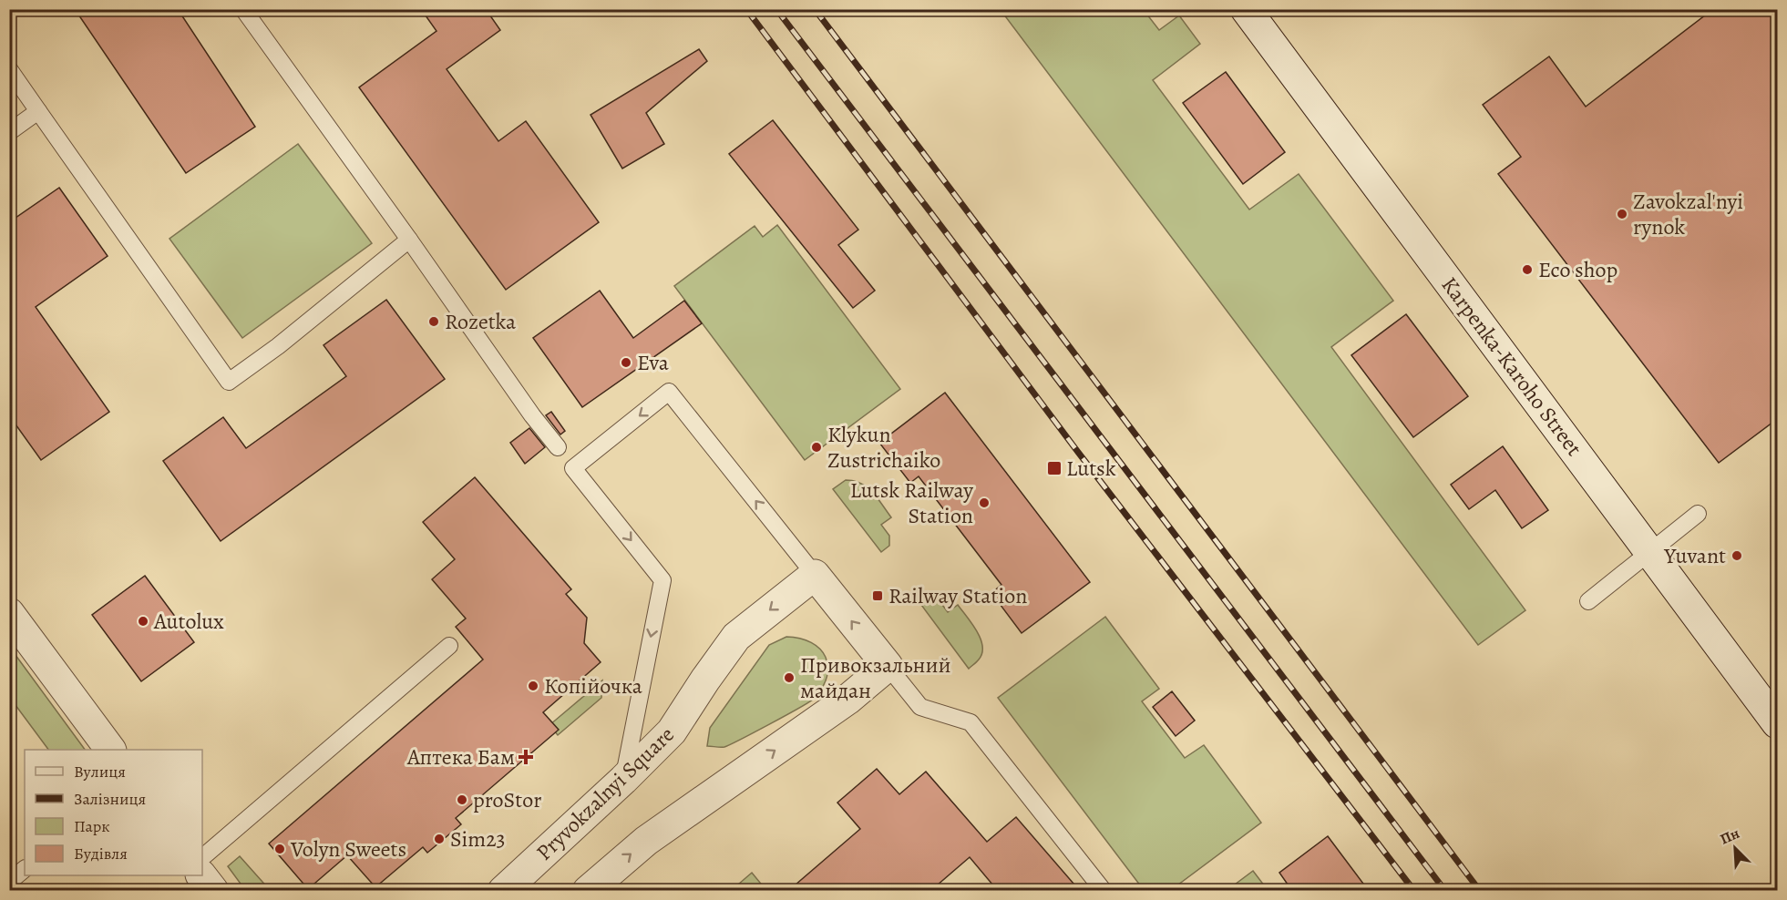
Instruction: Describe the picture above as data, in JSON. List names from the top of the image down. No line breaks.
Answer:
{"streets":{"street":["Karpenka-Karoho Street","Pryvokzalnyi Square"]},"places":{"other":["Zavokzal'nyi rynok","Eco shop","Rozetka","Eva","Klykun Zustrichaiko","Lutsk Railway Station","Yuvant","Autolux","Привокзальний майдан","Копійочка","proStor","Sim23","Volyn Sweets"],"transit":["Lutsk","Railway Station"],"health":["Аптека Бам"]},"legend":["Вулиця","Залізниця","Парк","Будівля"],"north":"top left"}
